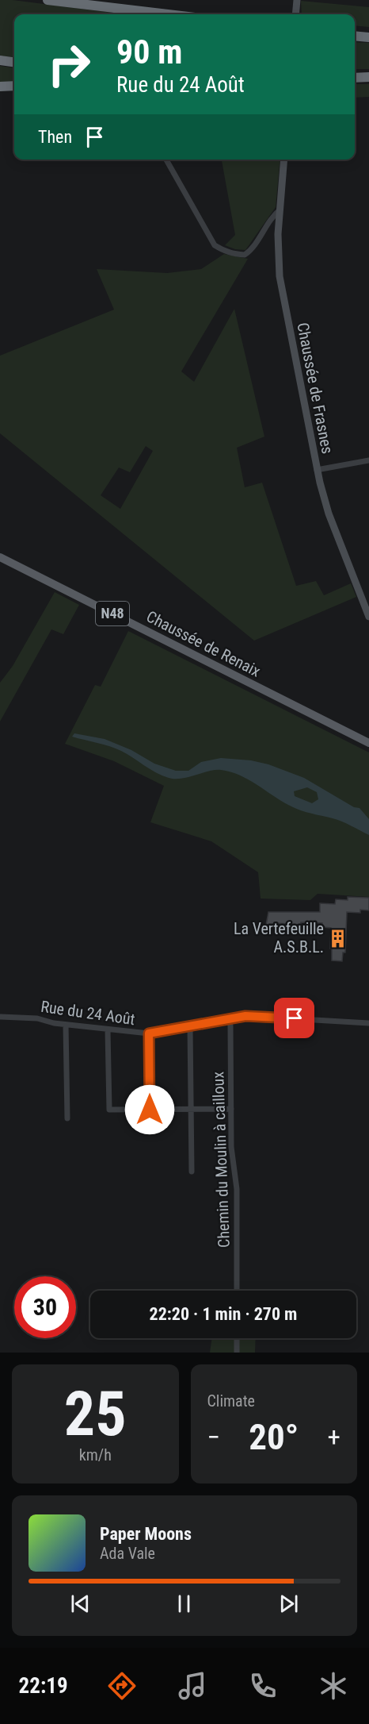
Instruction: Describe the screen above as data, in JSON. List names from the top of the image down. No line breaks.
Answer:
{"streets":{"main road":["Chaussée de Frasnes","N48","Chaussée de Renaix"],"street":["Rue du 24 Août","Chemin du Moulin à cailloux"]},"crossings":[["Rue du 24 Août","Chemin du Moulin à cailloux"]],"places":{"building":["La Vertefeuille A.S.B.L."]},"page":{"turn":["90 m","Rue du 24 Août"],"then":"Then","limit":"30","trip":"22:20 · 1 min · 270 m","tile":[["25","km/h"],"Climate"],"heat":["−","20°","+"],"song":["Paper Moons","Ada Vale"],"tabs":"22:19"}}
